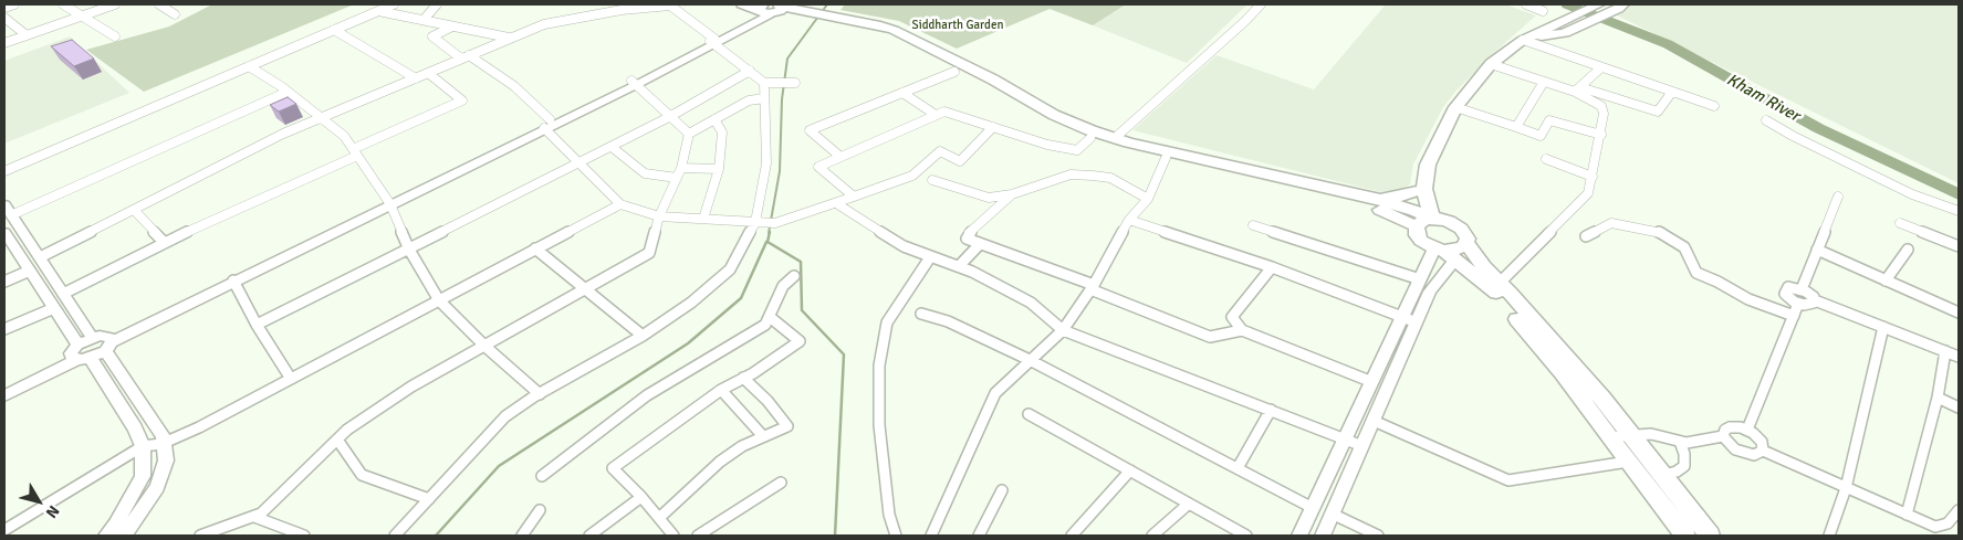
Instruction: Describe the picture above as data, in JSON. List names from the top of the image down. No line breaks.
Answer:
{"water":["Kham River"],"parks":["Siddharth Garden"],"north":"bottom right"}
